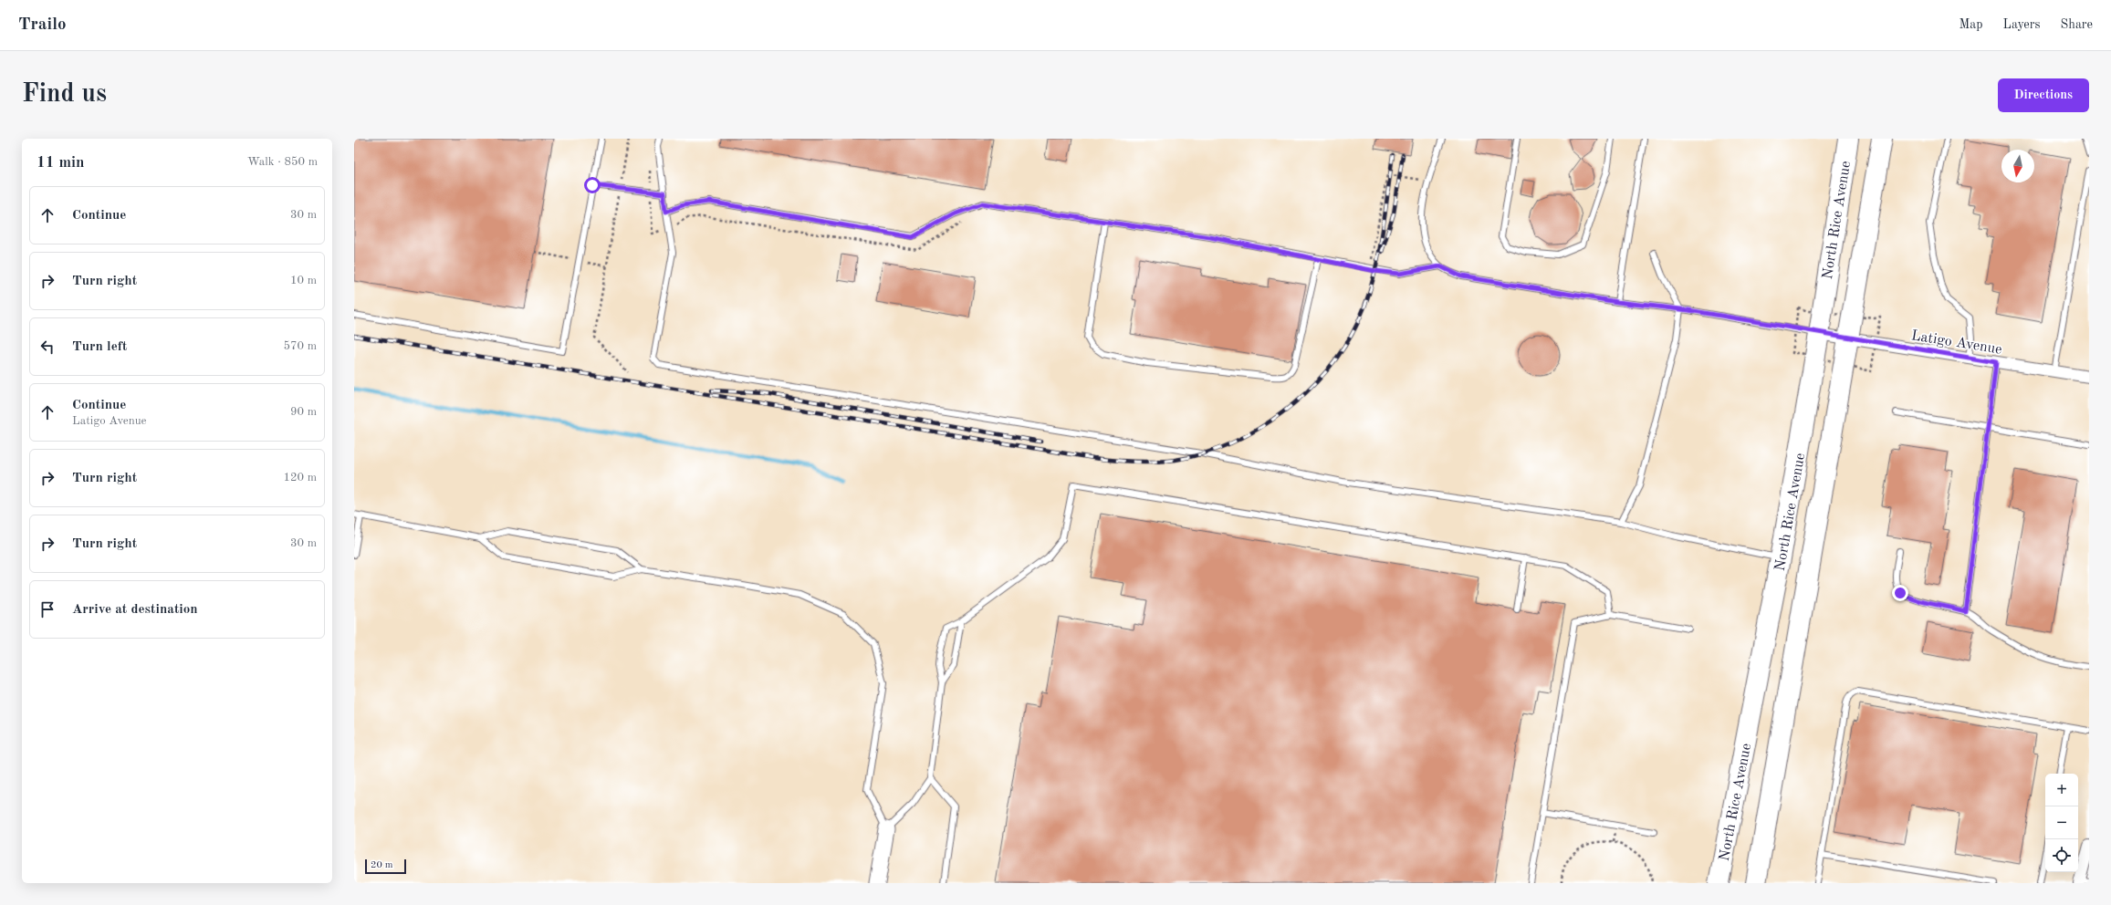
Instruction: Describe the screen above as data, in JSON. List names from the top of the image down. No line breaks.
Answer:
{"streets":{"highway":["North Rice Avenue"],"street":["Latigo Avenue"]},"crossings":[["North Rice Avenue","Latigo Avenue"]],"scale_bar":"20 m","north":"bottom","page":{"header":"Trailo","nav":["Map","Layers","Share"],"buttons":"Directions","title":"Find us","heading":["11 min","Walk · 850 m"],"list":[["Continue","30 m"],["Turn right","10 m"],["Turn left","570 m"],["Continue","Latigo Avenue","90 m"],["Turn right","120 m"],["Turn right","30 m"],"Arrive at destination"],"map_buttons":["+","−"],"scale":"20 m"}}
